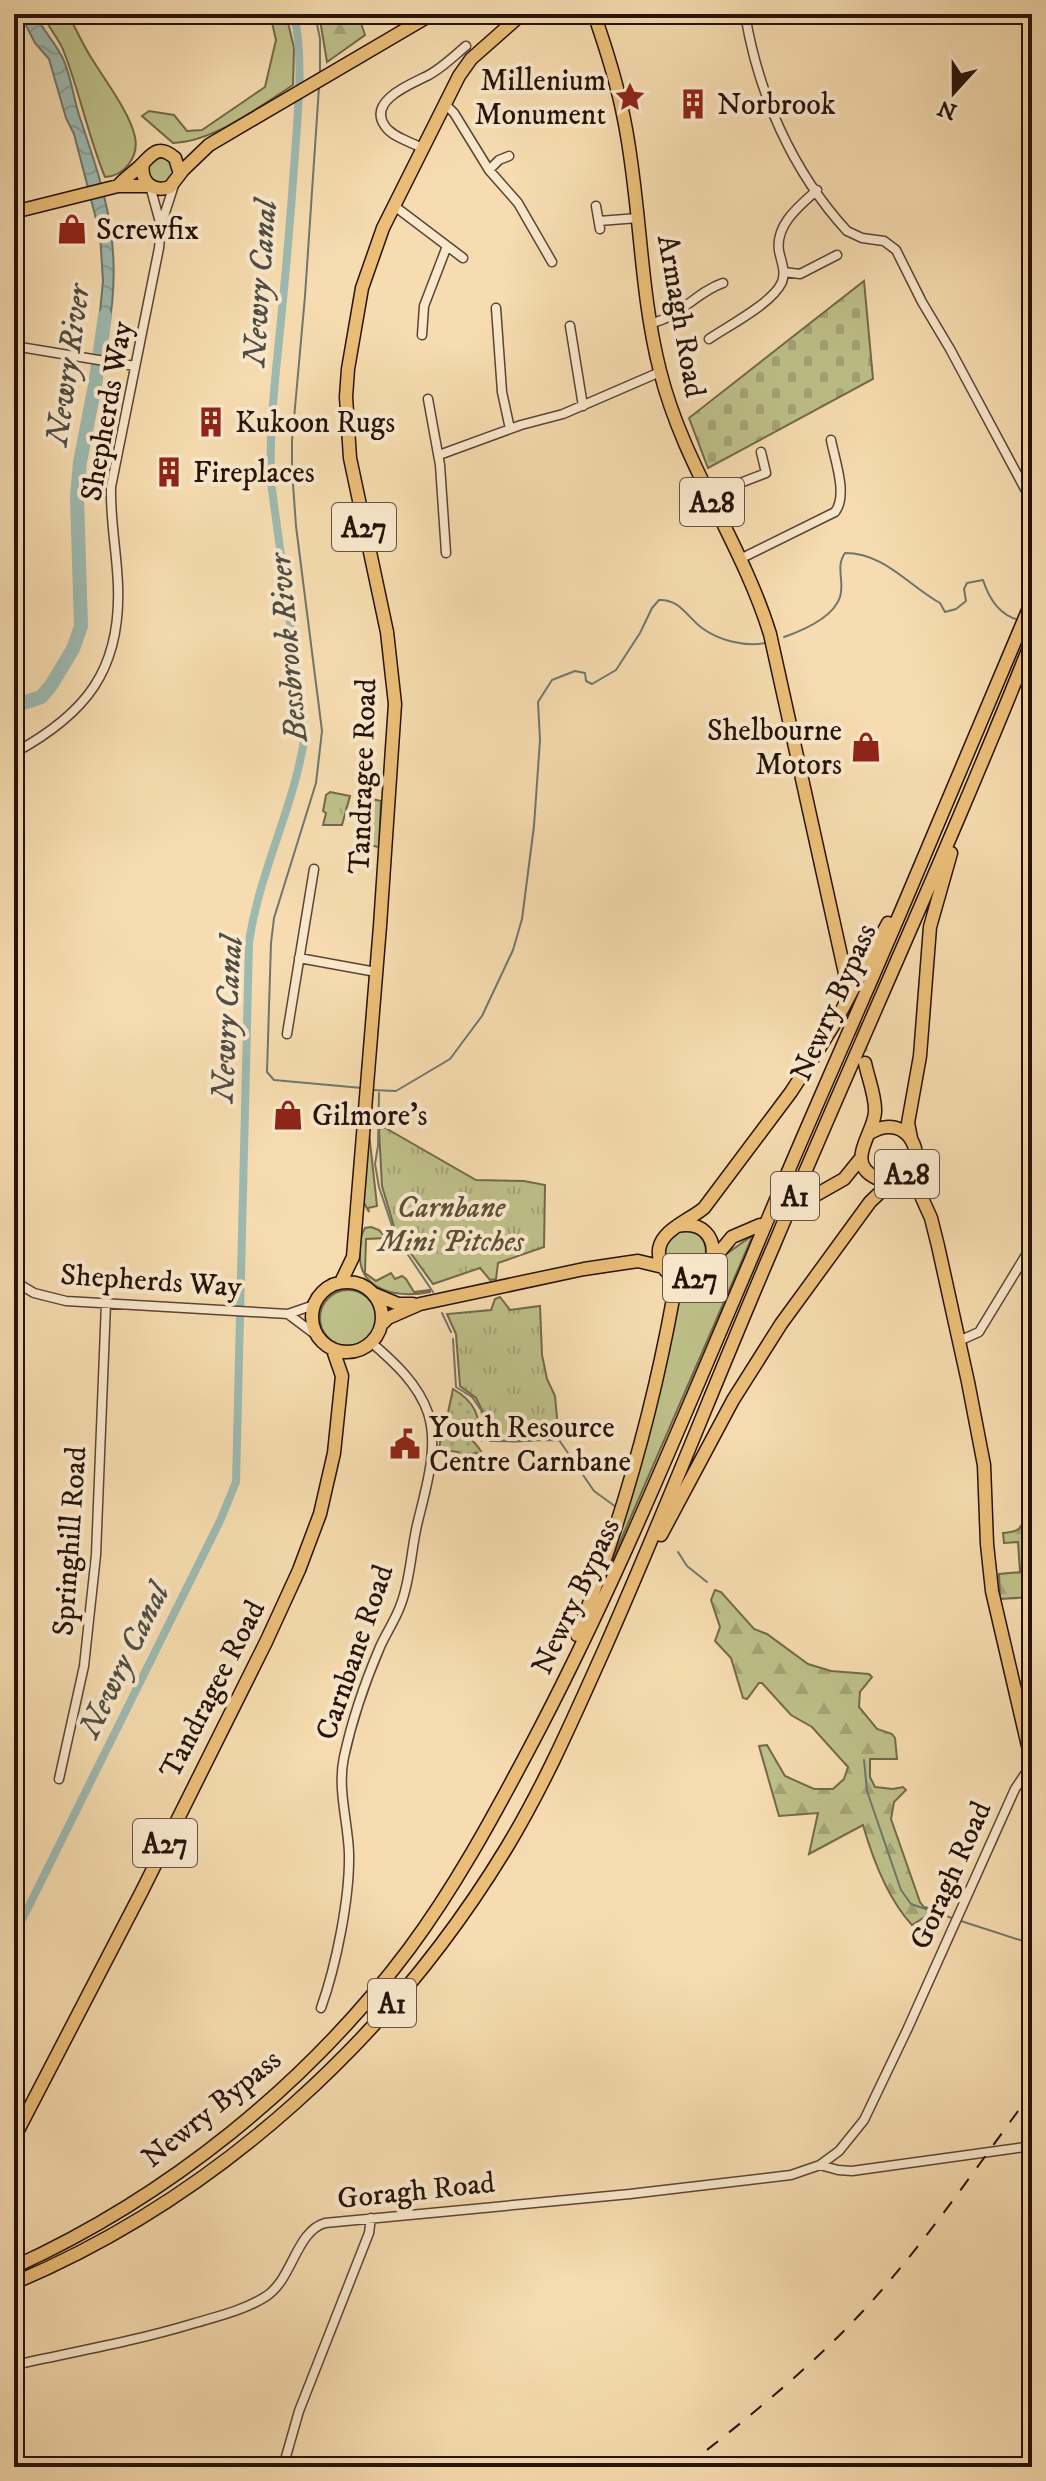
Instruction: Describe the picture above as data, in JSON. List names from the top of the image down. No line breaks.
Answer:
{"streets":{"highway":["Armagh Road","A28","A27","Tandragee Road","Newry Bypass","A1"],"street":["Shepherds Way","Springhill Road","Carnbane Road","Goragh Road"]},"crossings":[["Shepherds Way","A27"],["Shepherds Way","Tandragee Road"],["Shepherds Way","Springhill Road"],["Shepherds Way","Carnbane Road"],["A27","Tandragee Road"],["A27","Carnbane Road"],["Tandragee Road","Carnbane Road"]],"water":["Newry Canal","Newry River","Bessbrook River"],"parks":["Carnbane Mini Pitches"],"places":{"place":["Millenium Monument"],"building":["Norbrook","Kukoon Rugs","Fireplaces"],"shop":["Screwfix","Shelbourne Motors","Gilmore's"],"public building":["Youth Resource Centre Carnbane"]},"north":"bottom"}
